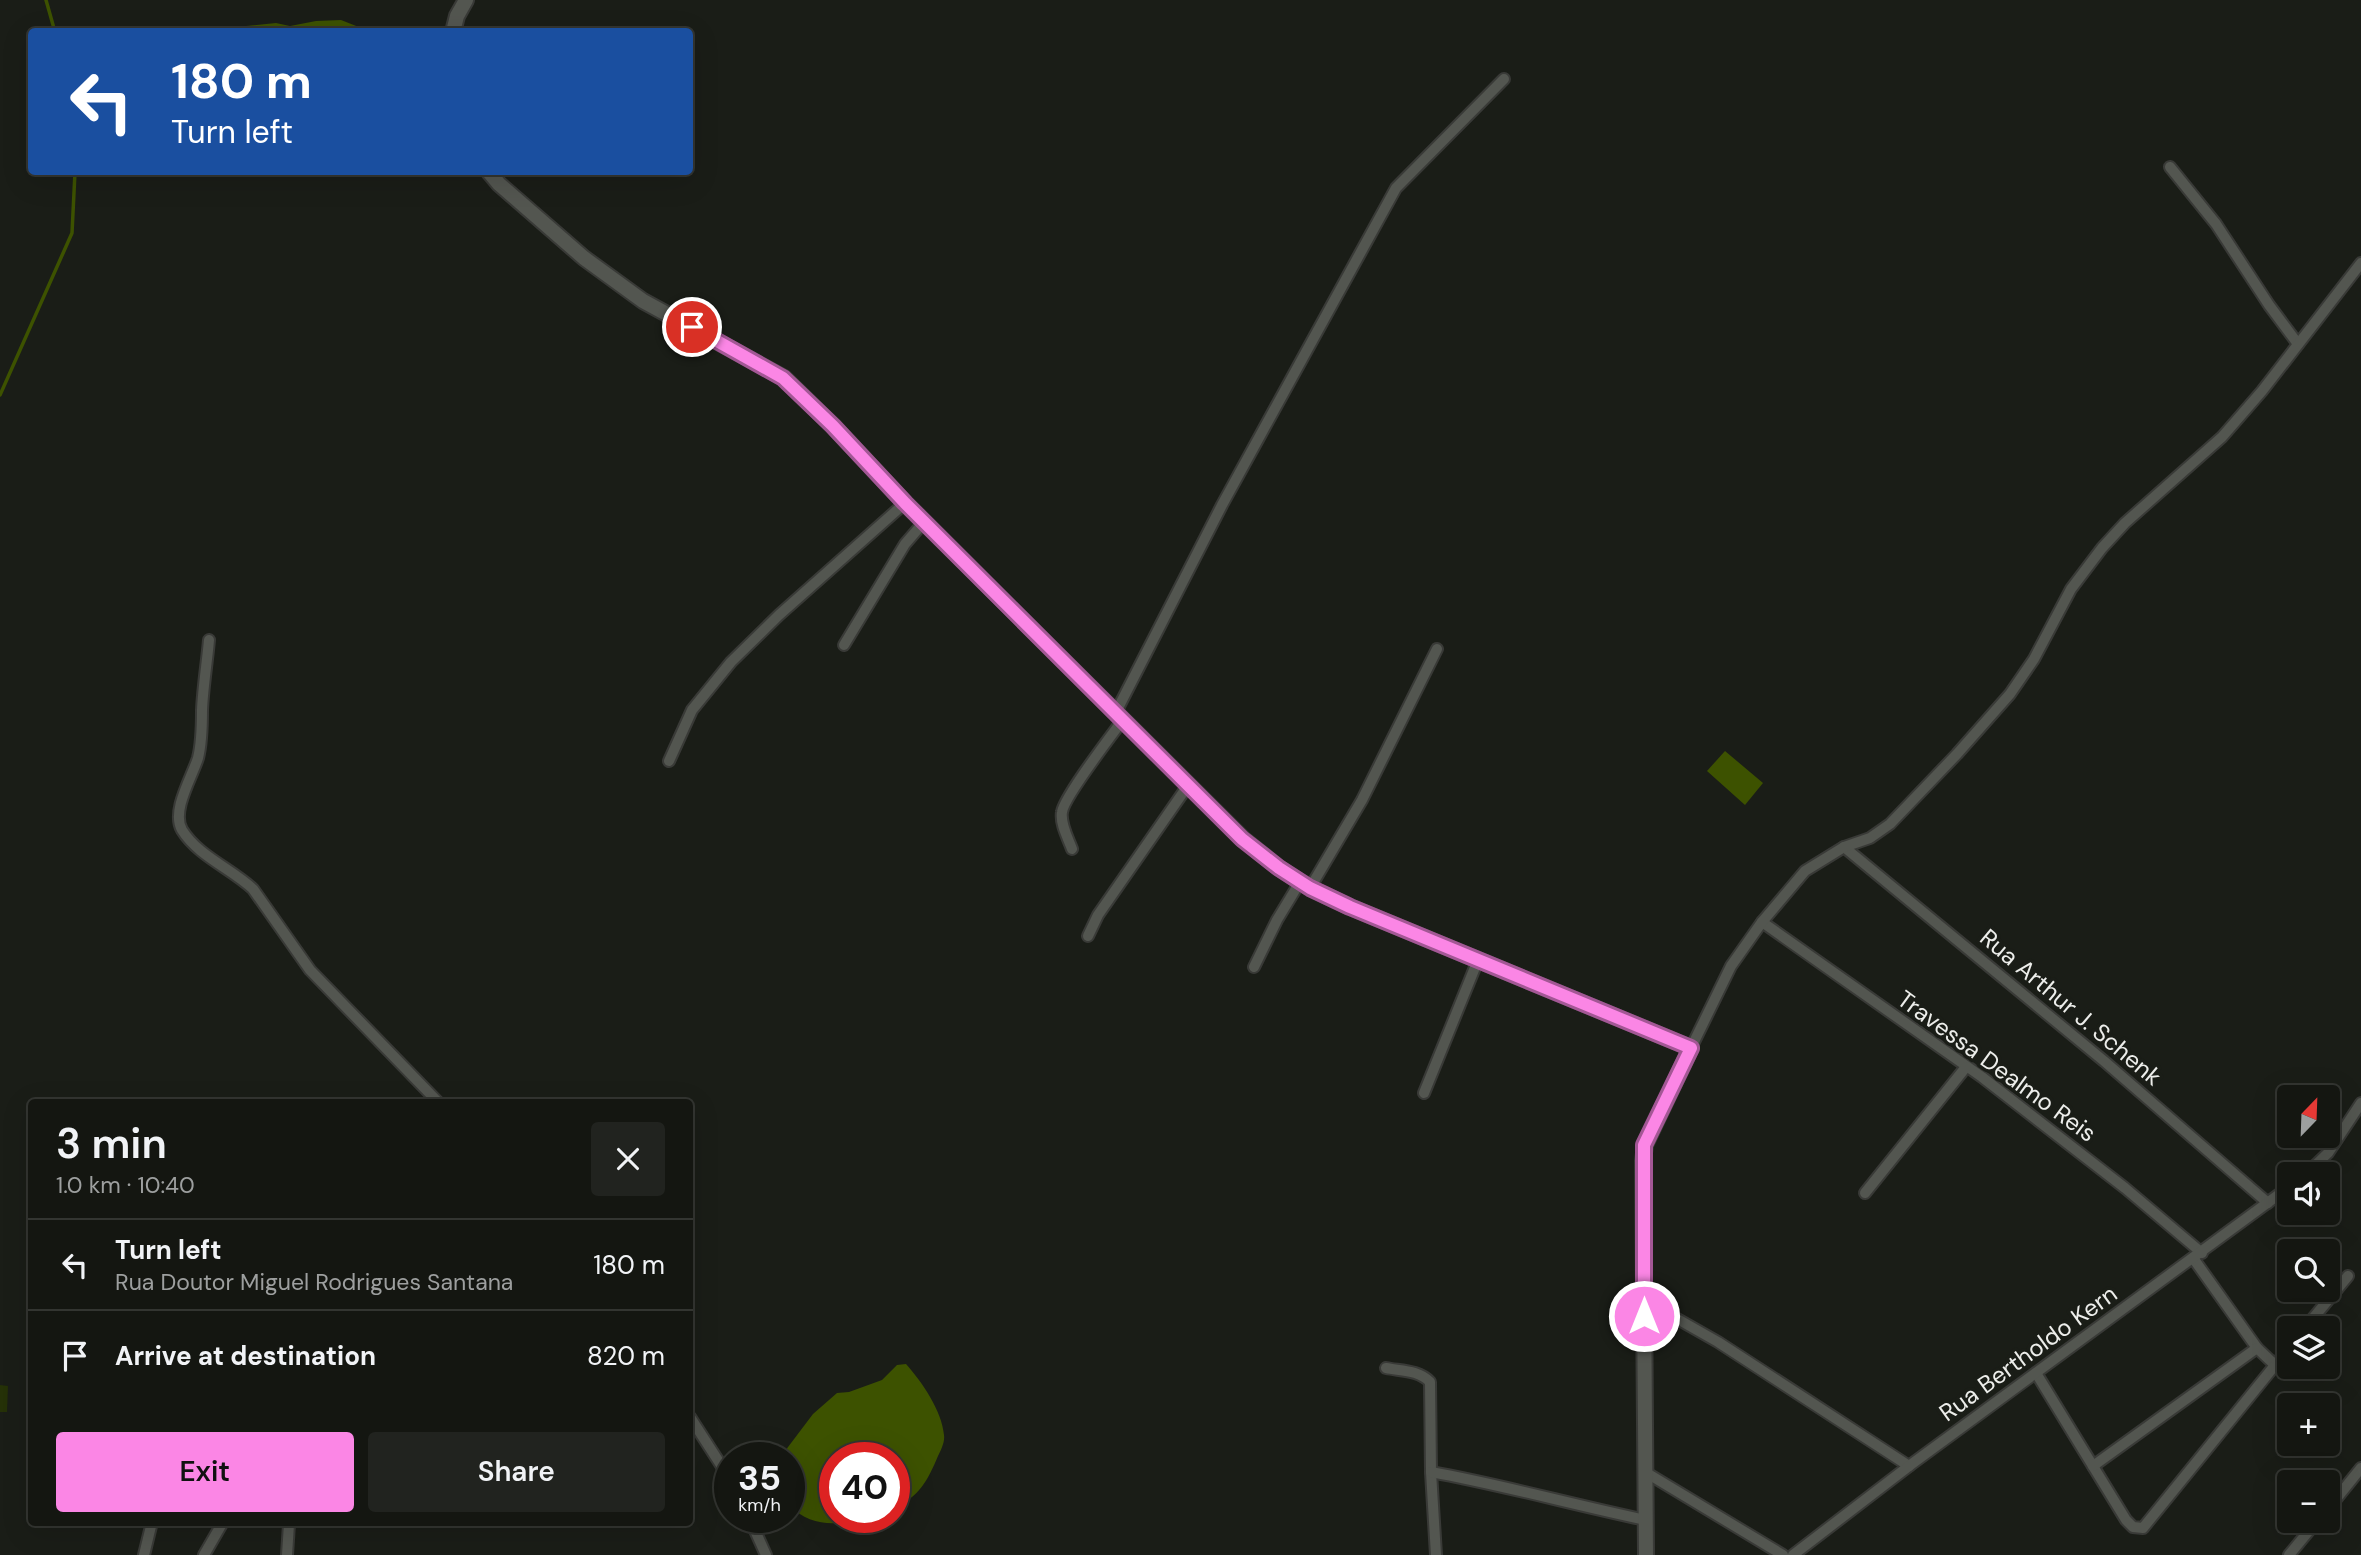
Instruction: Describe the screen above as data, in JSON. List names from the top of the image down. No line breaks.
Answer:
{"streets":{"street":["Rua Arthur J. Schenk","Travessa Dealmo Reis","Rua Bertholdo Kern"]},"crossings":[["Rua Arthur J. Schenk","Rua Bertholdo Kern"],["Travessa Dealmo Reis","Rua Bertholdo Kern"]],"north":"top right","page":{"turn":["180 m","Turn left"],"map_buttons":["+","−"],"heading":["3 min","1.0 km · 10:40"],"list":[{"name":"Turn left","note":"Rua Doutor Miguel Rodrigues Santana","value":"180 m"},{"name":"Arrive at destination","value":"820 m"}],"buttons":["Exit","Share"],"speed":"35 km/h","limit":"40"}}
